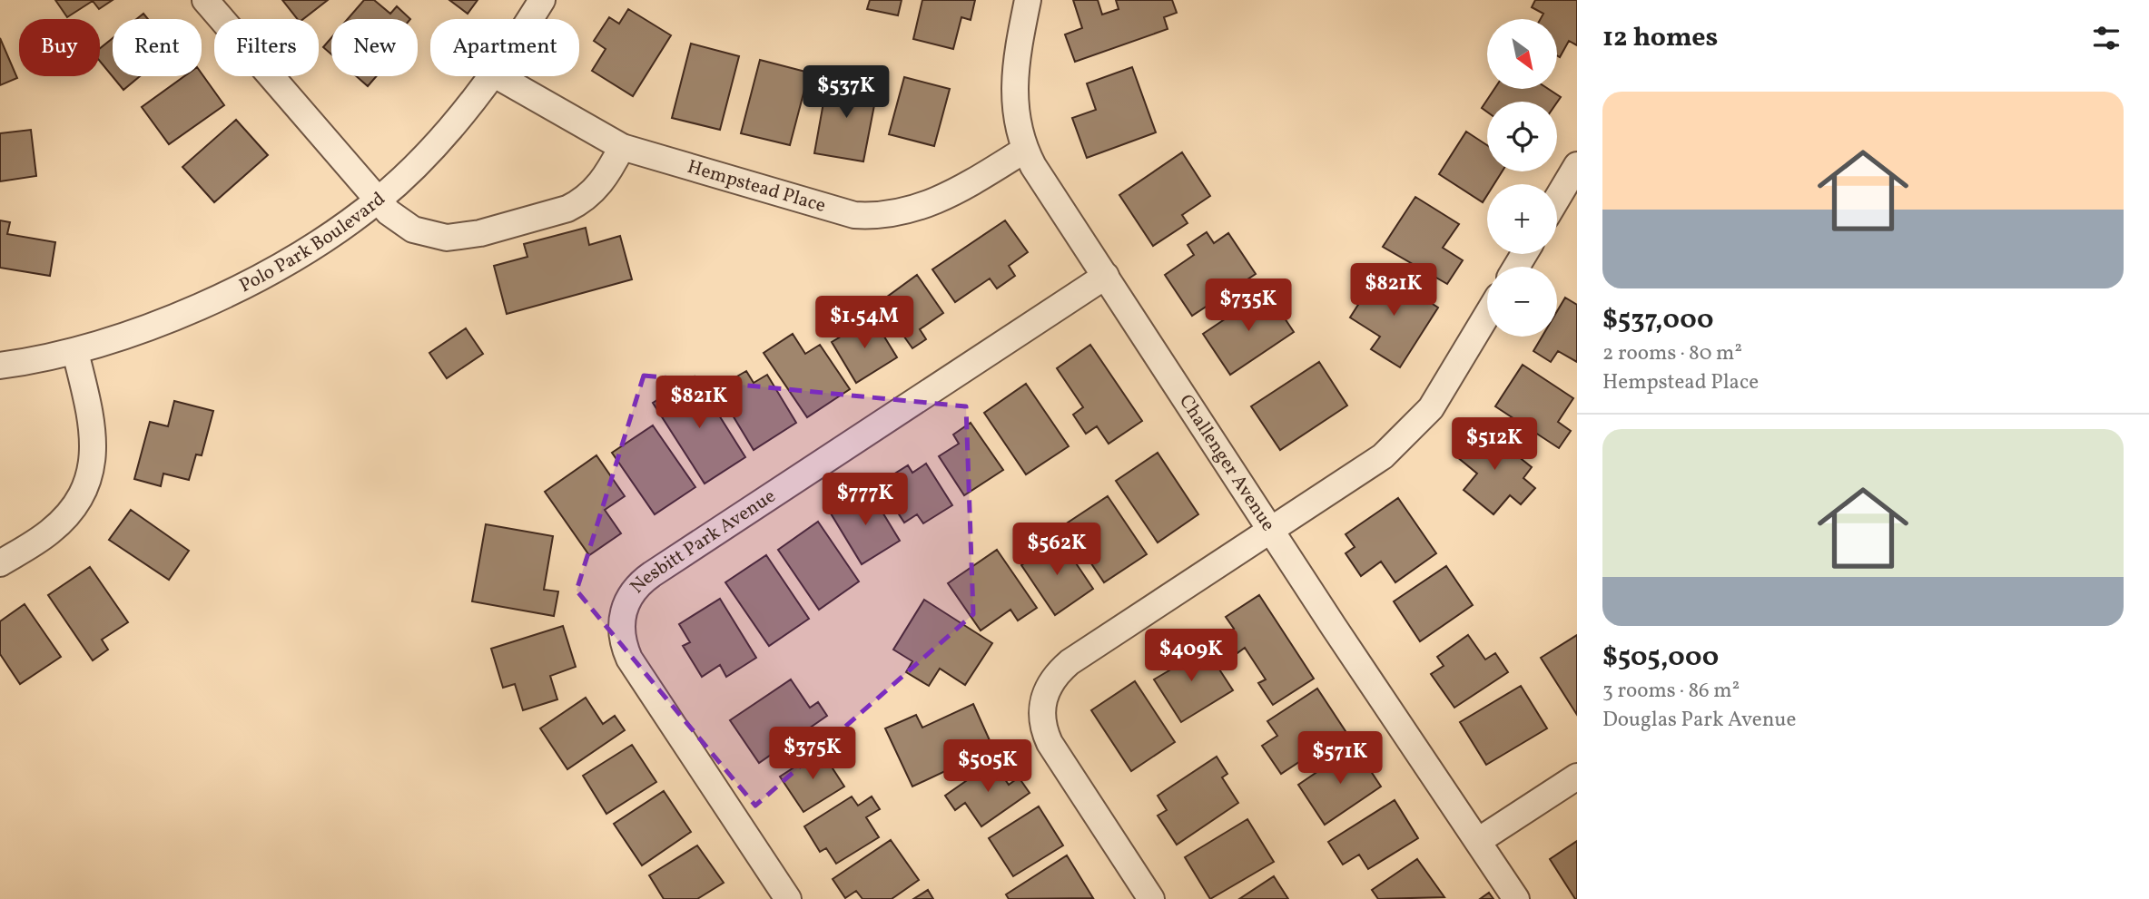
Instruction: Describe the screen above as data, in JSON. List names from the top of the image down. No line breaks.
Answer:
{"streets":{"street":["Hempstead Place","Polo Park Boulevard","Challenger Avenue","Nesbitt Park Avenue"]},"crossings":[["Hempstead Place","Challenger Avenue"],["Challenger Avenue","Nesbitt Park Avenue"]],"north":"bottom right","page":{"heading":"12 homes","map_buttons":["+","−"],"chip":["Buy","Rent","Filters","New","Apartment"],"price":["$537K","$821K","$735K","$1.54M","$821K","$512K","$777K","$562K","$409K","$375K","$571K","$505K"],"list":[{"name":"$537,000","note":"2 rooms · 80 m² · Hempstead Place"},{"name":"$505,000","note":"3 rooms · 86 m² · Douglas Park Avenue"}]}}
